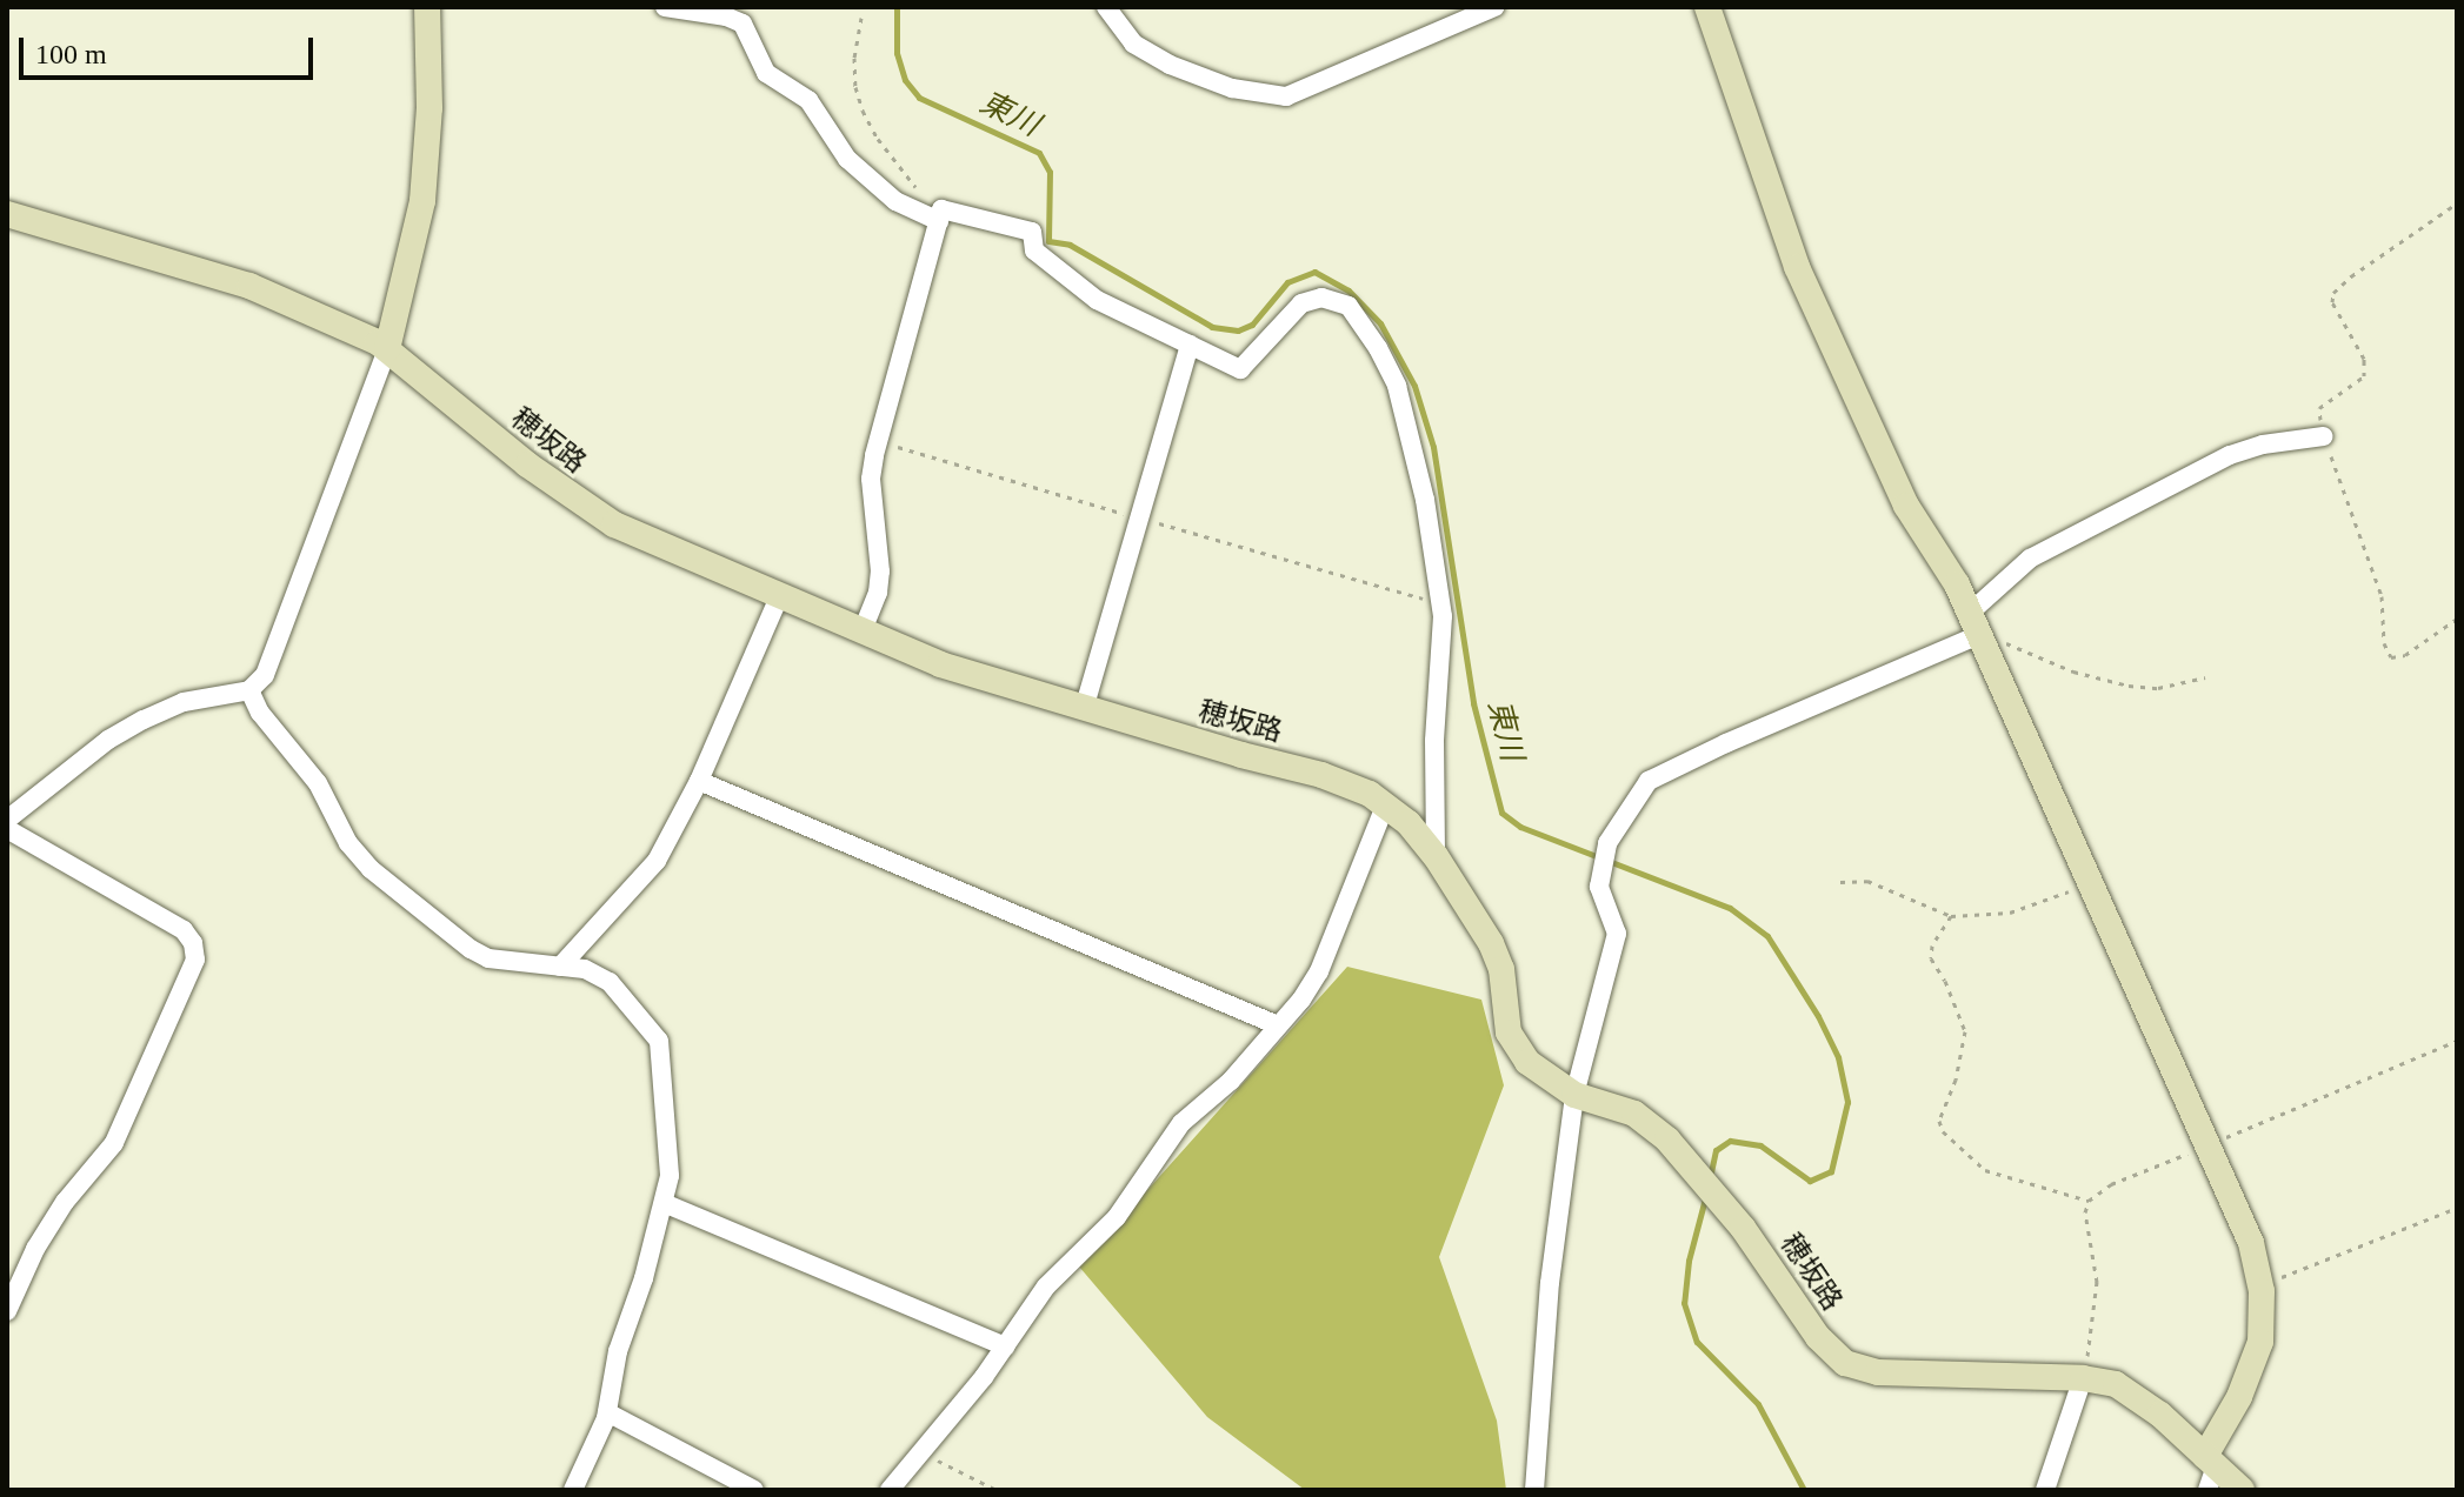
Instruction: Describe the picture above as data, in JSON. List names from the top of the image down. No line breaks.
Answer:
{"streets":{"main road":["穂坂路"]},"water":["東川"],"scale_bar":"100 m"}
